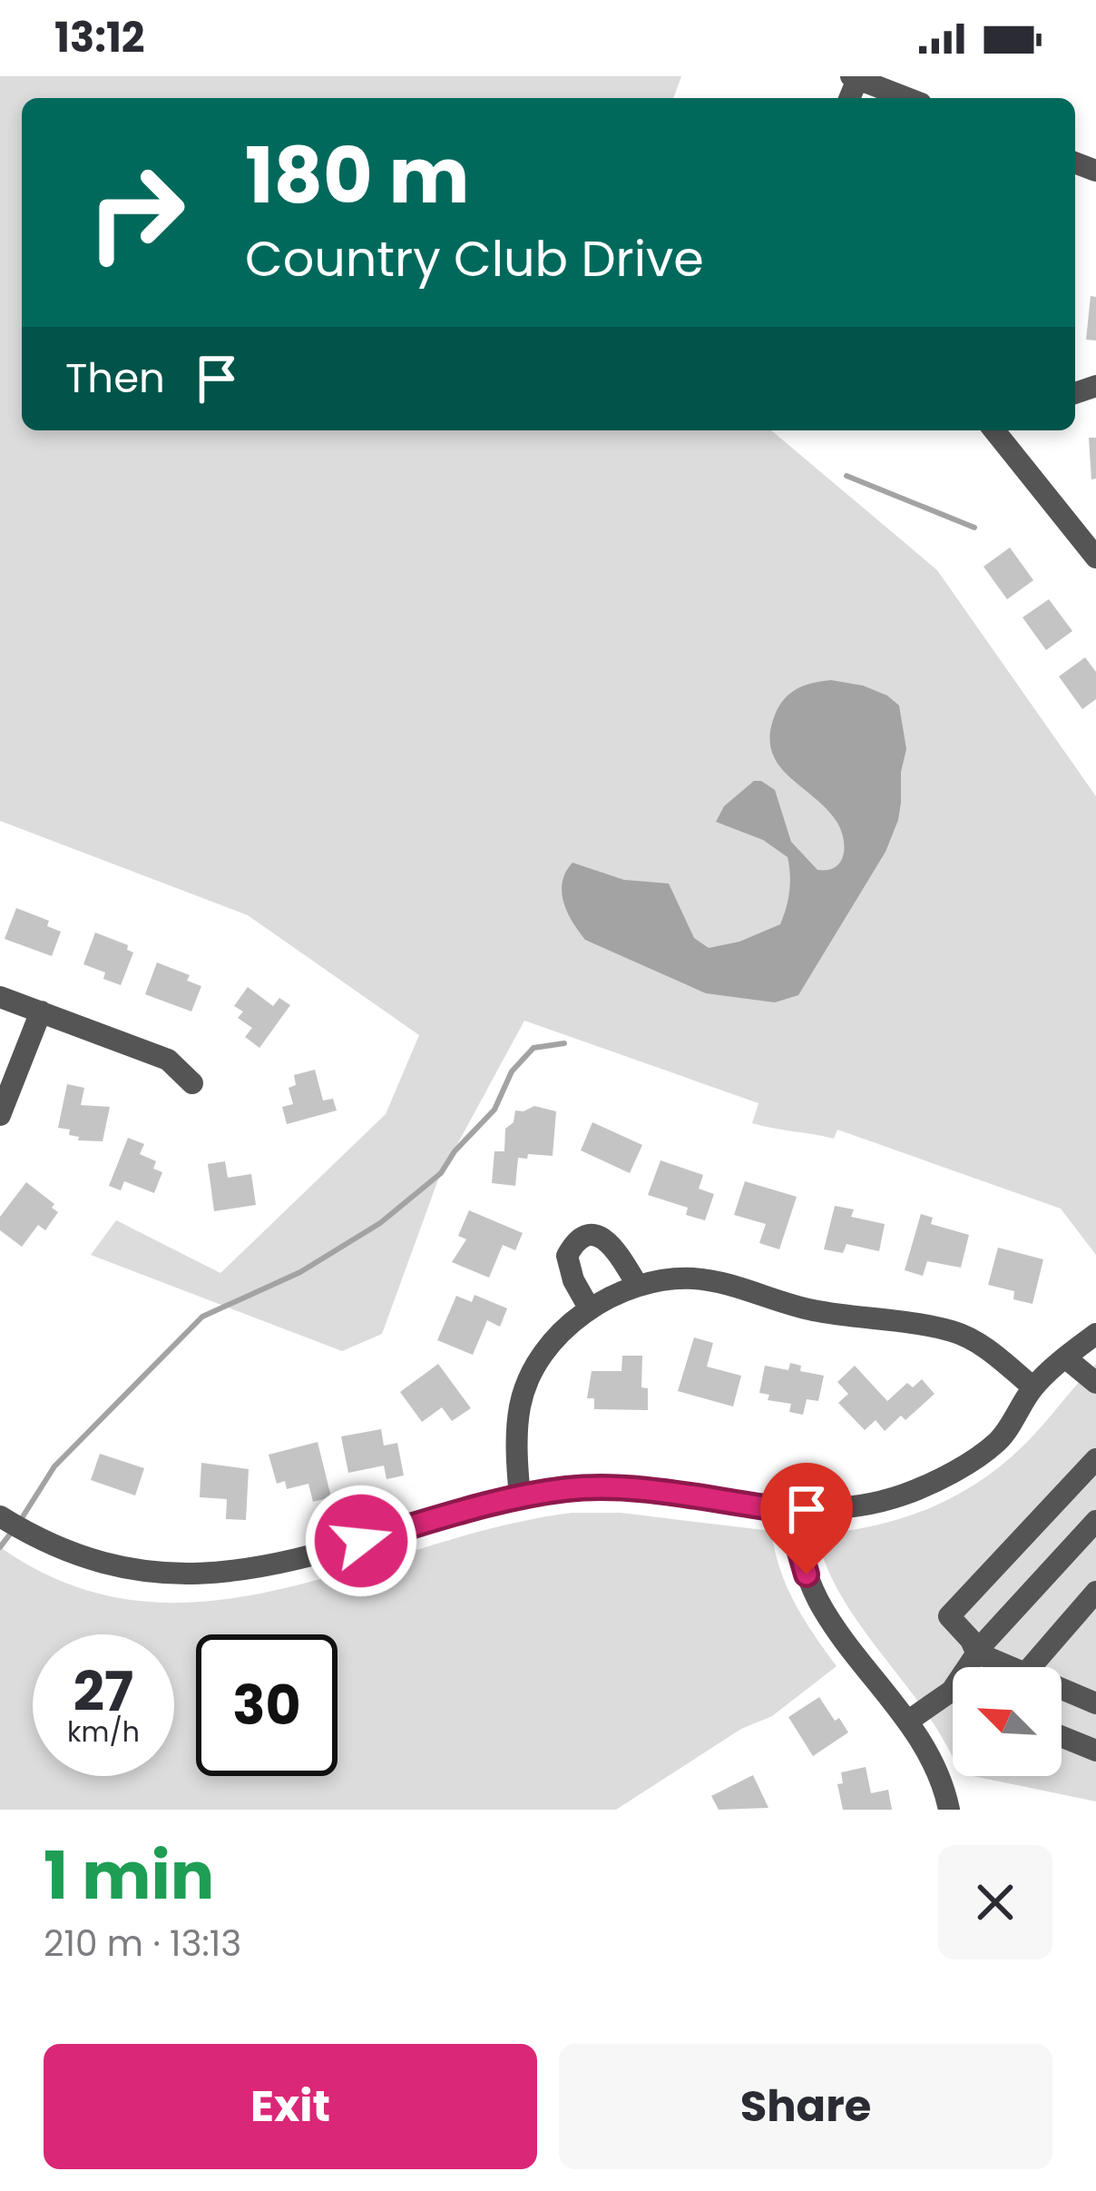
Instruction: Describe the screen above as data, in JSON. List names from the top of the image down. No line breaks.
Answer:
{"north":"top left","page":{"status":"13:12","turn":["180 m","Country Club Drive"],"then":"Then","speed":"27 km/h","limit":"30","heading":["1 min","210 m · 13:13"],"buttons":["Exit","Share"]}}
